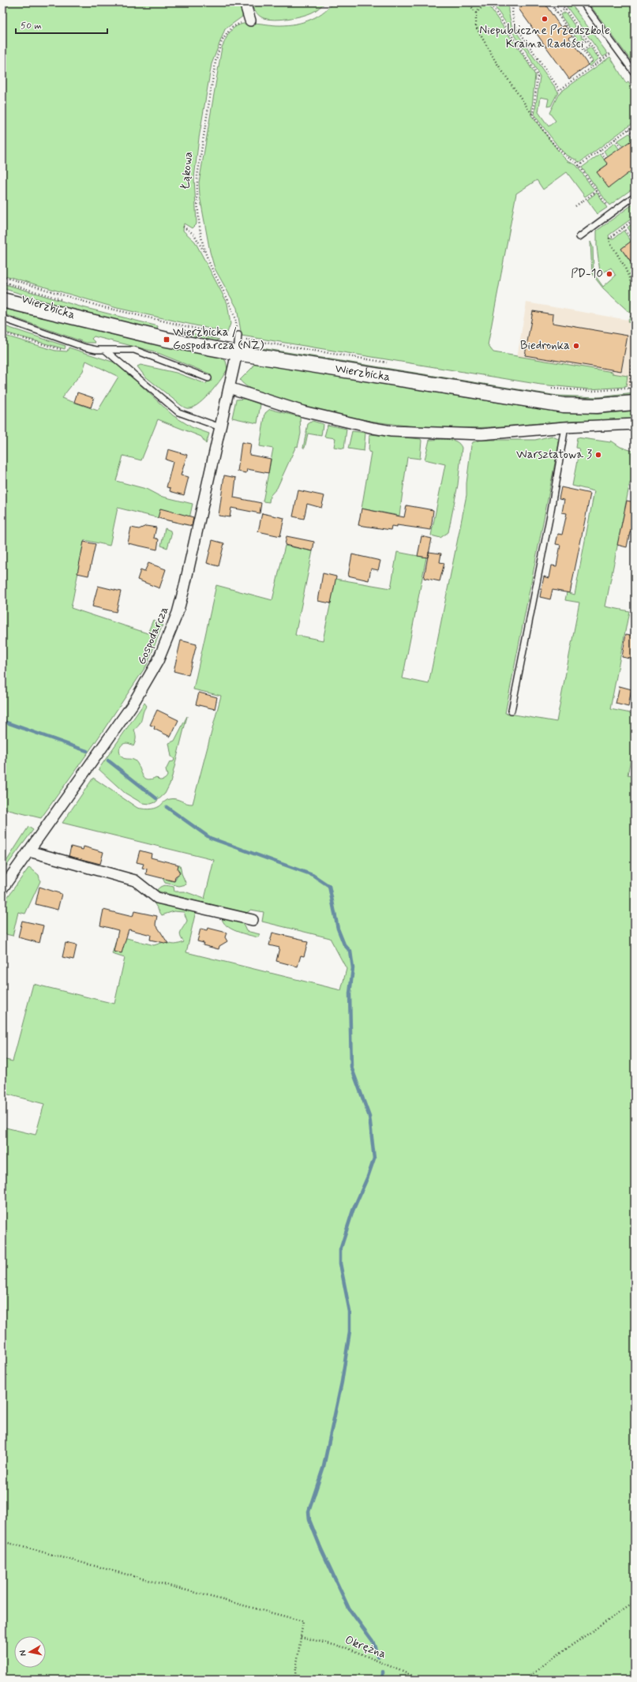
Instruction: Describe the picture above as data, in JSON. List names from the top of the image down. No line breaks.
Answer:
{"streets":{"street":["Wierzbicka","Gospodarcza"],"path":["Łąkowa","Okrężna"]},"crossings":[["Łąkowa","Wierzbicka"],["Łąkowa","Gospodarcza"],["Wierzbicka","Gospodarcza"]],"places":{"other":["Niepubliczne Przedszkole Kraina Radości","PD-10","Biedronka","Warsztatowa 3"],"transit":["Wierzbicka / Gospodarcza (NŻ)"]},"scale_bar":"50 m","north":"left"}
